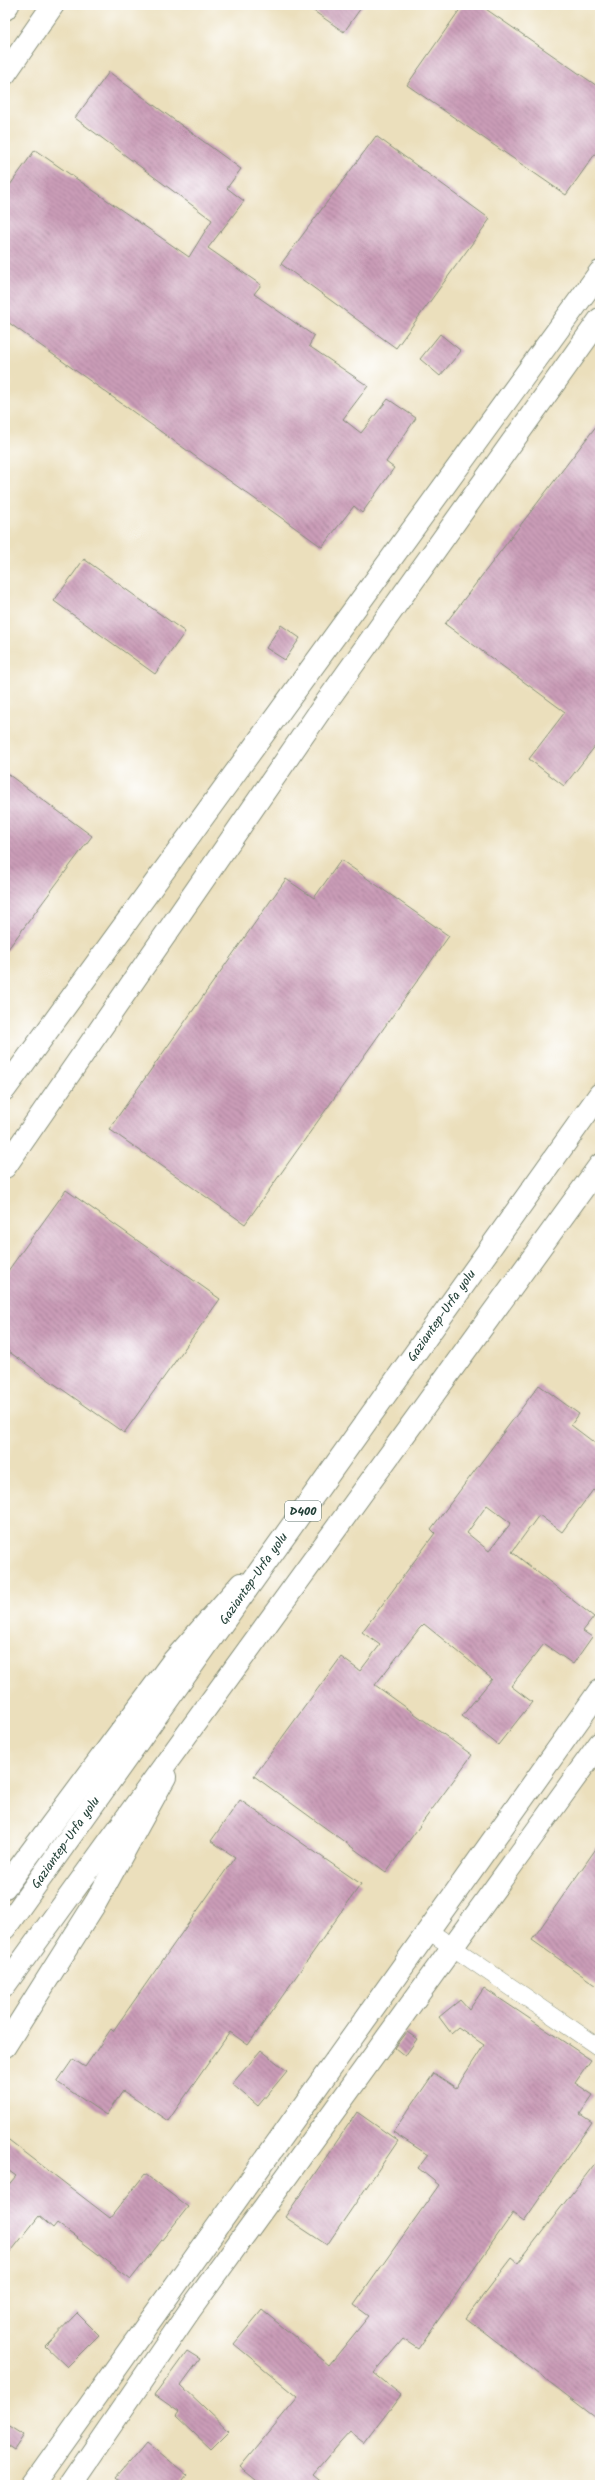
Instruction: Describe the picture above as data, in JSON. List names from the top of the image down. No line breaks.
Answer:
{"streets":{"main road":["Gaziantep-Urfa yolu","D400"]}}
